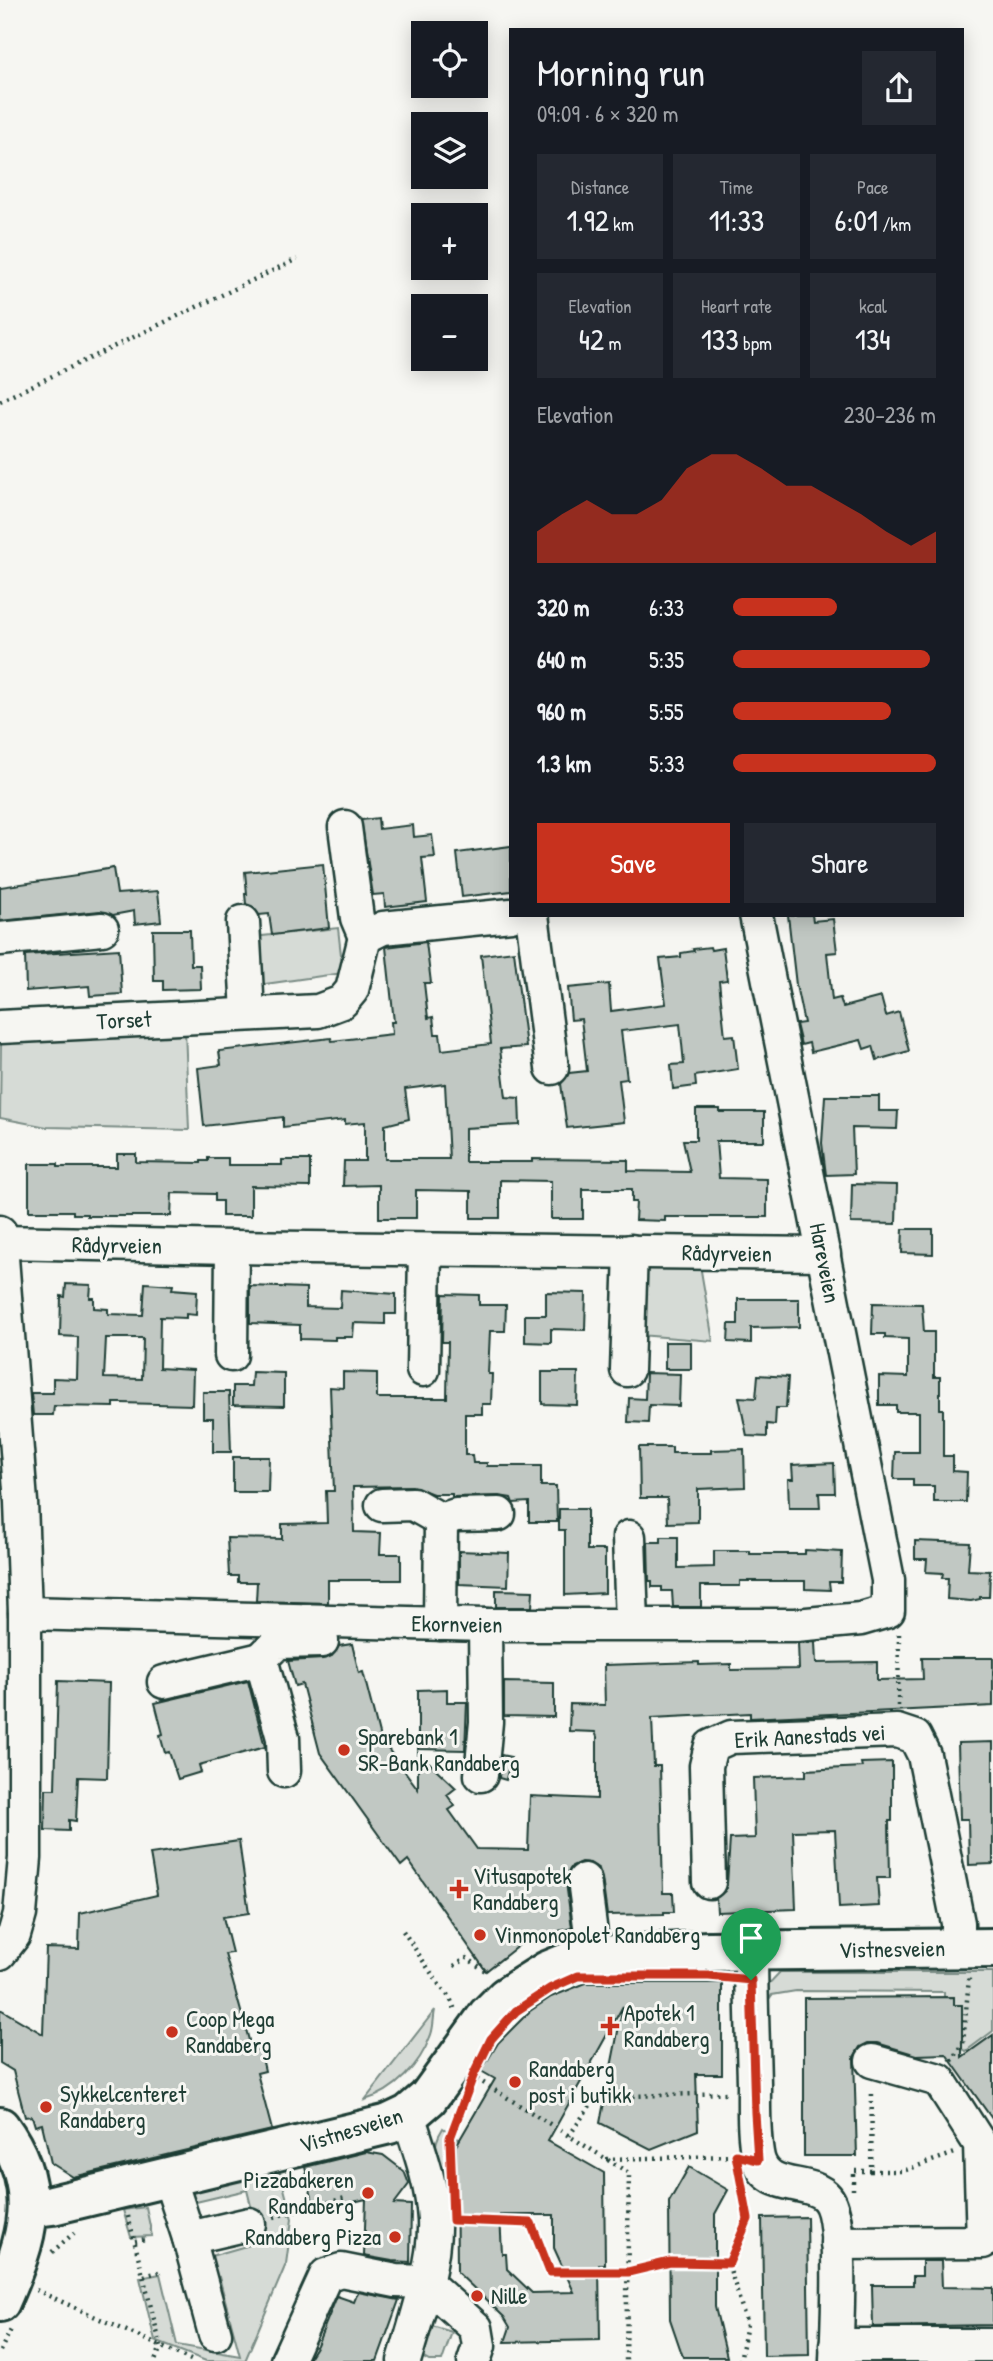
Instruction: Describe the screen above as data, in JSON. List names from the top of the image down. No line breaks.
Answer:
{"streets":{"main road":["Vistnesveien"],"street":["Torset","Rådyrveien","Hareveien","Ekornveien","Erik Aanestads vei"]},"crossings":[["Rådyrveien","Hareveien"],["Hareveien","Ekornveien"],["Erik Aanestads vei","Vistnesveien"]],"places":{"other":["Sparebank 1 SR-Bank Randaberg","Vinmonopolet Randaberg","Coop Mega Randaberg","Randaberg post i butikk","Sykkelcenteret Randaberg","Pizzabakeren Randaberg","Randaberg Pizza","Nille"],"health":["Vitusapotek Randaberg","Apotek 1 Randaberg"]},"page":{"map_buttons":["+","−"],"heading":["Morning run","09:09 · 6 × 320 m"],"stats":[["Distance","1.92 km"],["Time","11:33"],["Pace","6:01 /km"],["Elevation","42 m"],["Heart rate","133 bpm"],["kcal","134"]],"chart":["Elevation","230–236 m"],"list":[{"name":"320 m","note":"6:33"},{"name":"640 m","note":"5:35"},{"name":"960 m","note":"5:55"},{"name":"1.3 km","note":"5:33"}],"buttons":["Save","Share"]}}
